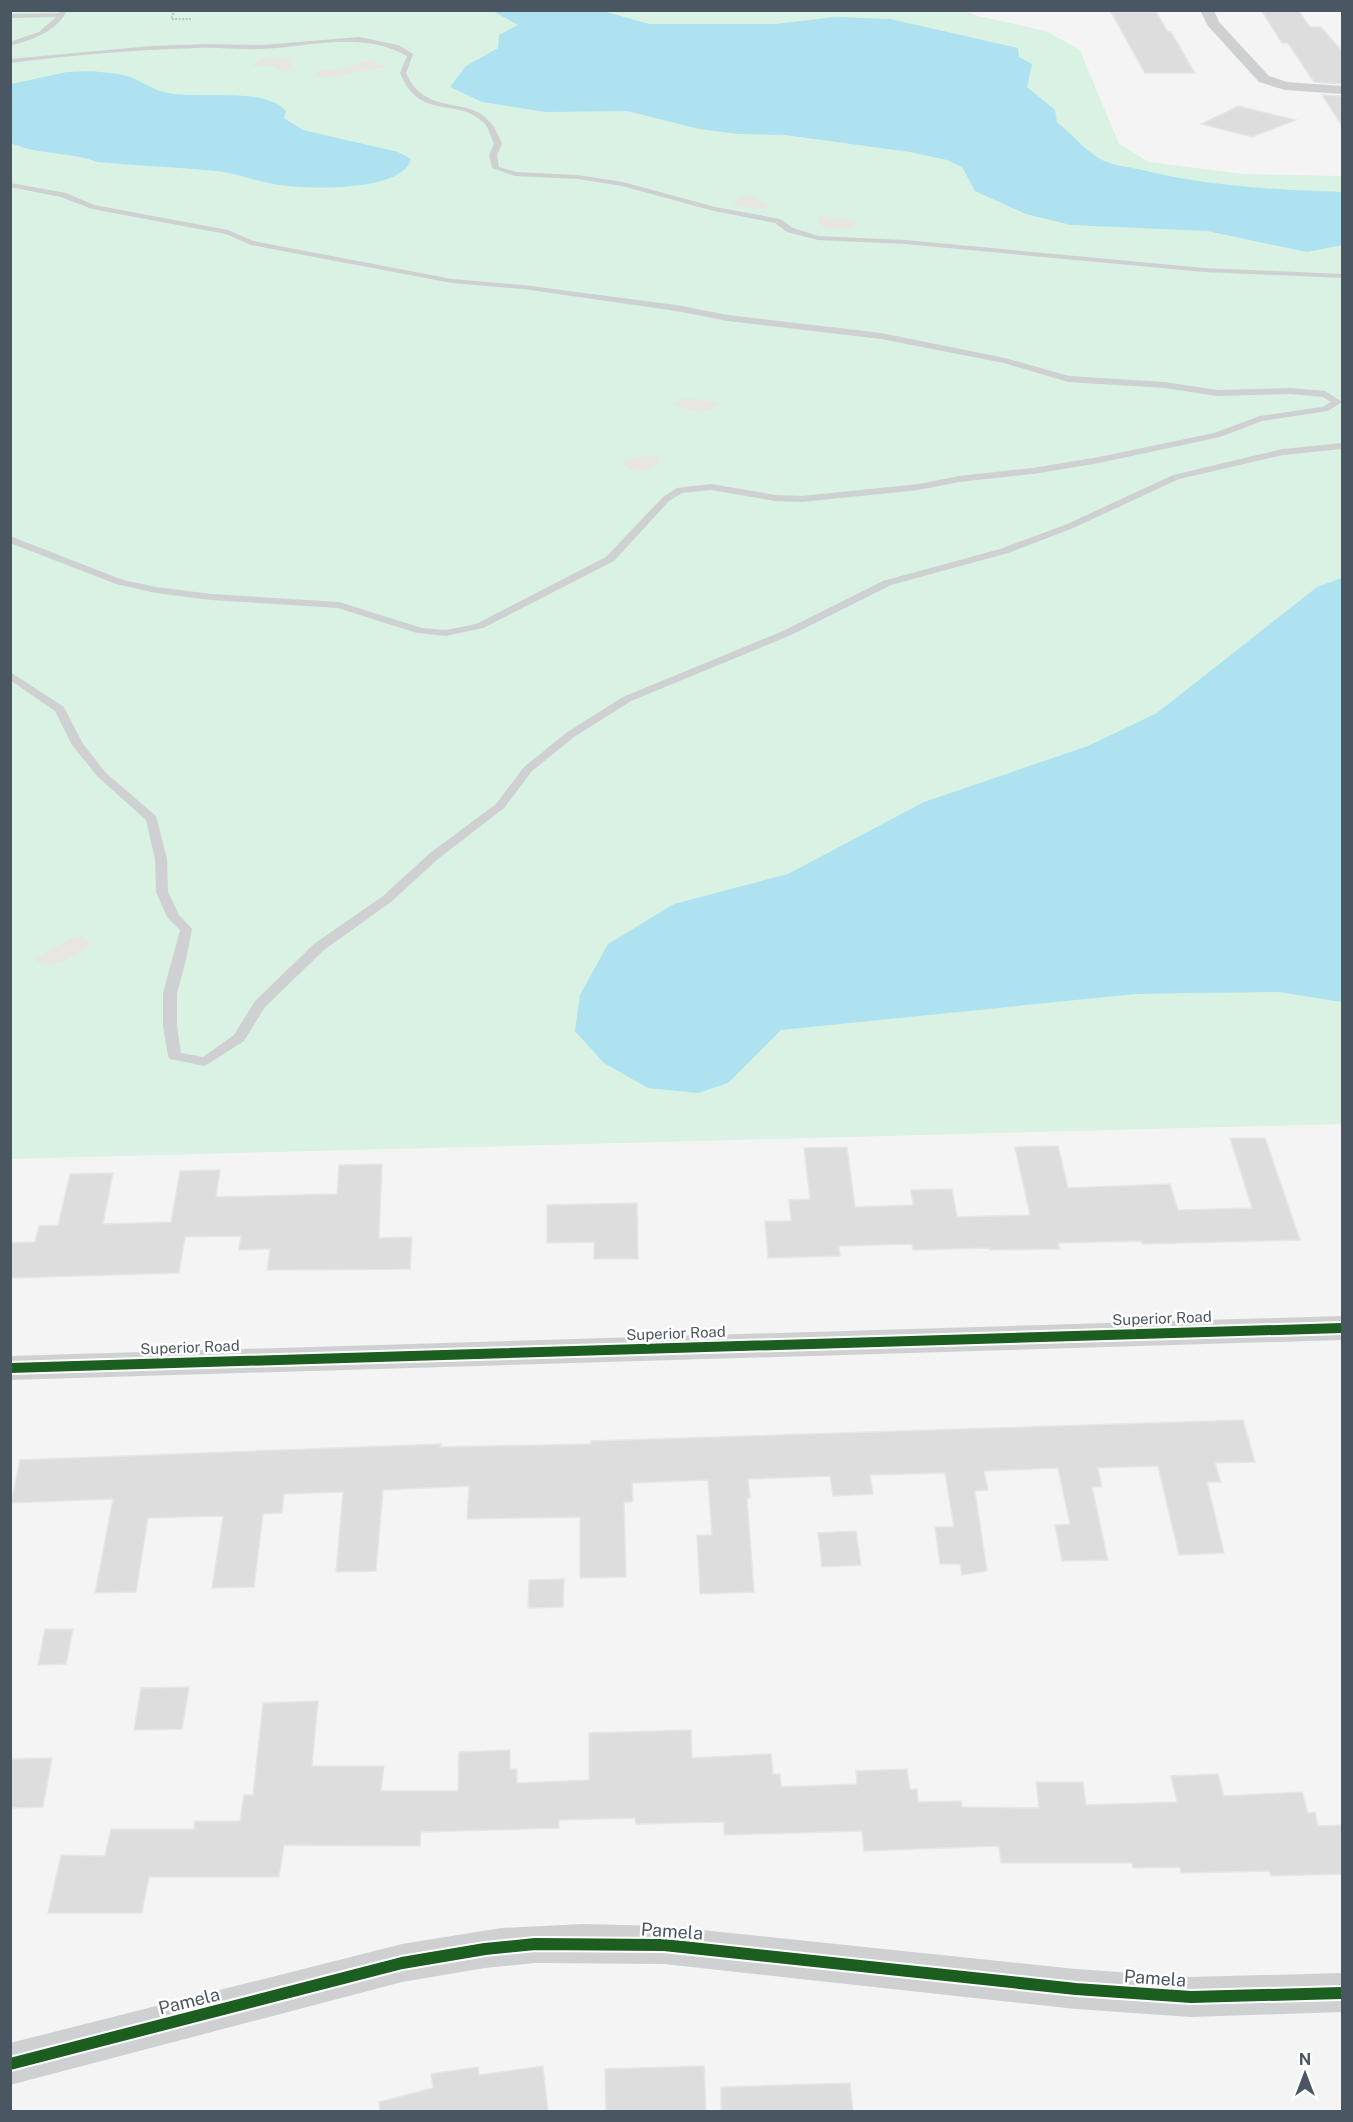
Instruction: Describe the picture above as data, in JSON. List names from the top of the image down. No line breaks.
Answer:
{"streets":{"street":["Superior Road","Pamela"]},"north":"top"}
